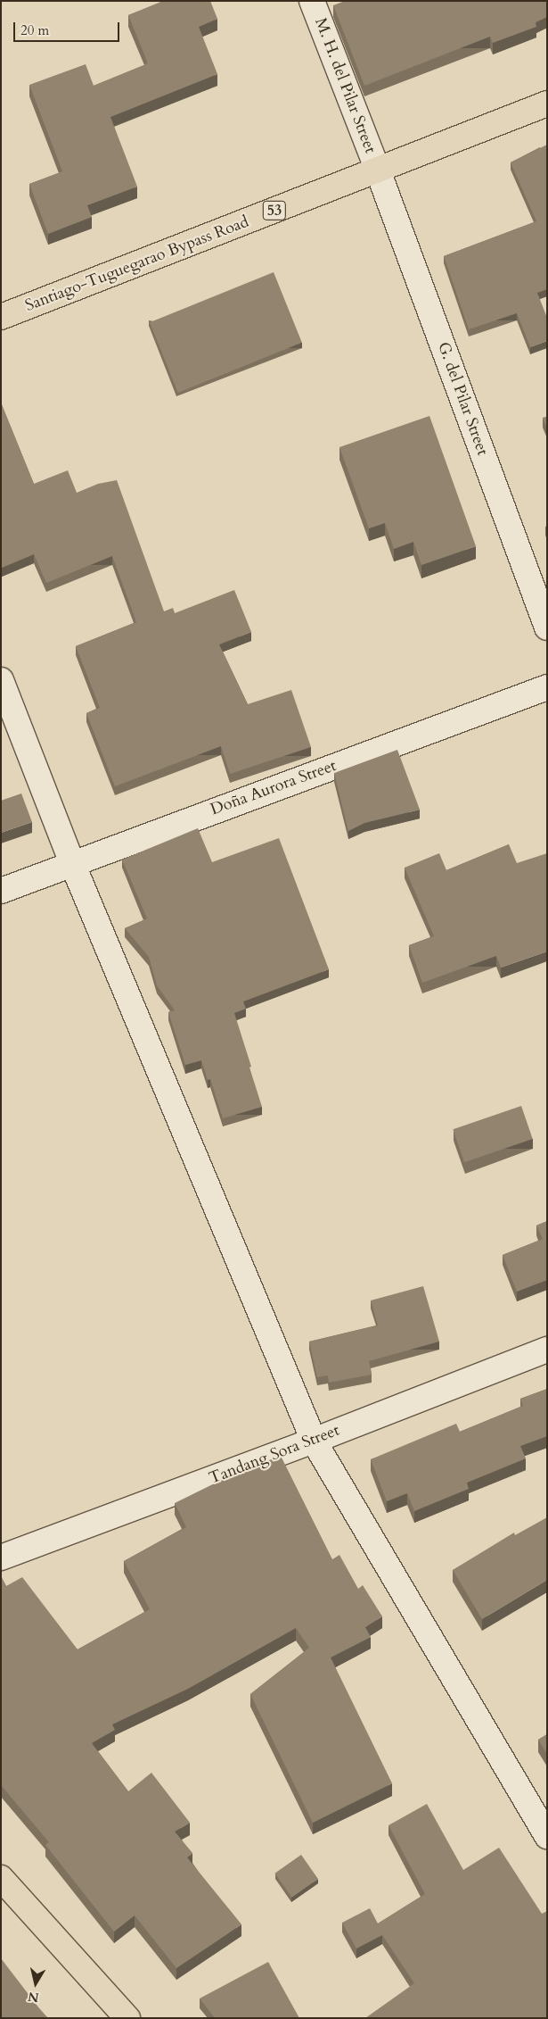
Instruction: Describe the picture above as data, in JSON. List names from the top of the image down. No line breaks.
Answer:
{"streets":{"highway":["53","Santiago-Tuguegarao Bypass Road"],"street":["M. H. del Pilar Street","G. del Pilar Street","Doña Aurora Street","Tandang Sora Street"]},"crossings":[["M. H. del Pilar Street","Santiago-Tuguegarao Bypass Road"],["M. H. del Pilar Street","G. del Pilar Street"],["Santiago-Tuguegarao Bypass Road","G. del Pilar Street"]],"scale_bar":"20 m","north":"bottom"}
